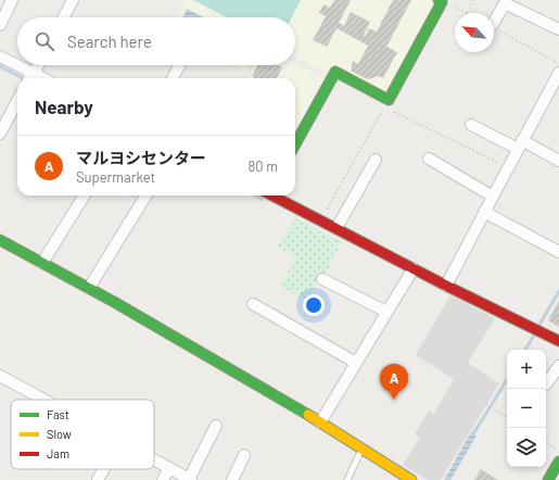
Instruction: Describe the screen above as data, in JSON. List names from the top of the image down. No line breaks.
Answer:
{"legend":["Fast","Slow","Jam"],"north":"top left","page":{"search":"Search here","heading":"Nearby","list":[{"mark":"A","name":"マルヨシセンター","note":"Supermarket","value":"80 m"}],"map_buttons":["+","−"],"pins":"A"}}
